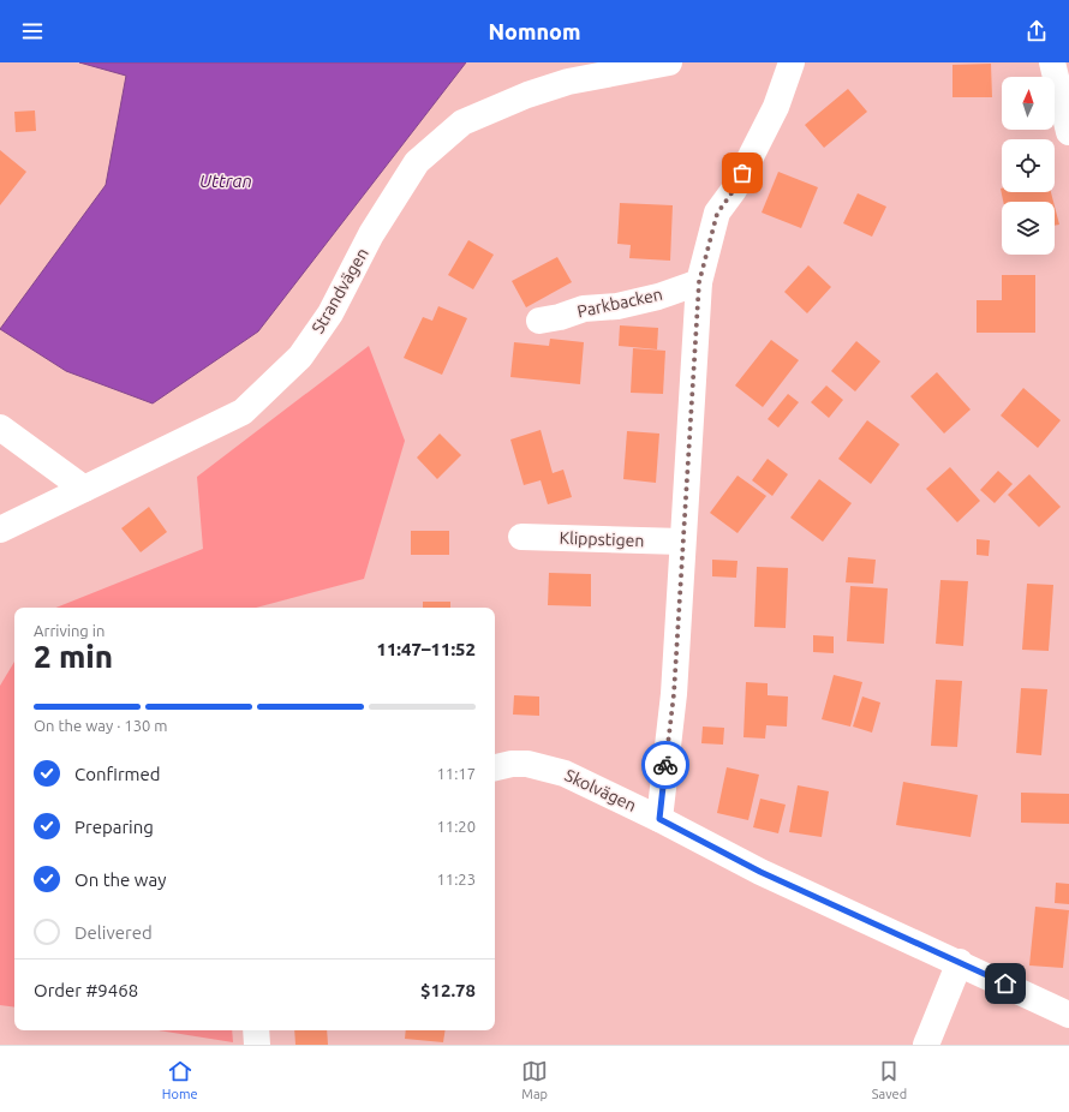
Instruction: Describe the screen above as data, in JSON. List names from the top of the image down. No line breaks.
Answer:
{"streets":{"street":["Strandvägen","Parkbacken","Klippstigen","Skolvägen"]},"water":["Uttran"],"north":"top","page":{"header":"Nomnom","heading":["2 min","Arriving in","11:47–11:52"],"panel":["Order #9468","$12.78"],"bar":"On the way · 130 m","list":[["Confirmed","11:17"],["Preparing","11:20"],["On the way","11:23"],"Delivered"],"tabs":["Home","Map","Saved"]}}
